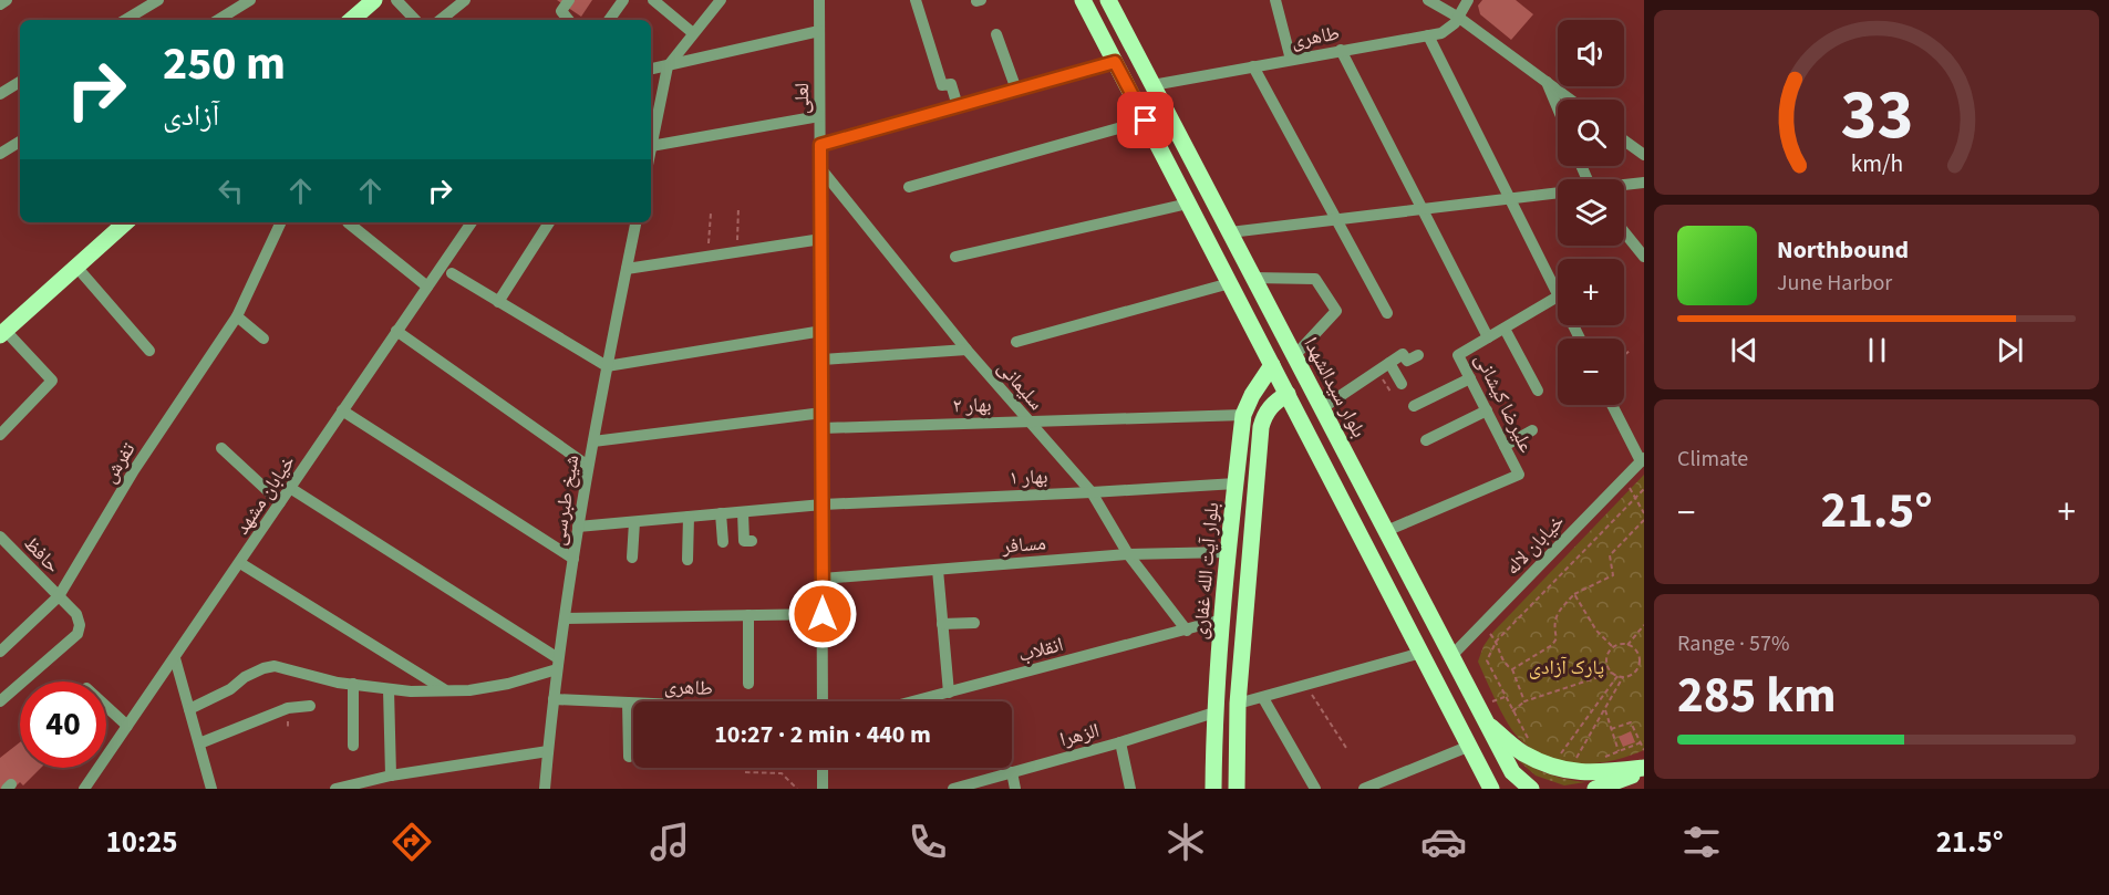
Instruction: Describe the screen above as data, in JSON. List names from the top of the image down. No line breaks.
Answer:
{"streets":{"main road":["بلوار سیدالشهدا","بلوار آیت الله غفاری"],"street":["طاهری","لعلی","سلیمانی","علیرضا کیشانی","بهار ۲","تفرش","بهار ۱","خیابان مشهد","شیخ طبرسی","مسافر","خیابان لاله","حافظ","انقلاب","الزهرا"]},"crossings":[["طاهری","بلوار سیدالشهدا"],["طاهری","شیخ طبرسی"],["لعلی","سلیمانی"],["لعلی","بهار ۲"],["لعلی","بهار ۱"],["لعلی","مسافر"],["سلیمانی","بهار ۲"],["سلیمانی","بهار ۱"],["سلیمانی","مسافر"],["سلیمانی","انقلاب"],["بلوار سیدالشهدا","علیرضا کیشانی"],["بلوار سیدالشهدا","خیابان لاله"],["بهار ۲","بلوار آیت الله غفاری"],["تفرش","حافظ"],["بهار ۱","شیخ طبرسی"],["بهار ۱","بلوار آیت الله غفاری"],["مسافر","بلوار آیت الله غفاری"],["بلوار آیت الله غفاری","انقلاب"],["بلوار آیت الله غفاری","الزهرا"]],"parks":["پارک آزادی"],"page":{"map_buttons":["+","−"],"turn":["250 m","آزادی"],"song":["Northbound","June Harbor"],"tile":["Climate",["Range · 57%","285 km"]],"heat":["−","21.5°","+"],"limit":"40","trip":"10:27 · 2 min · 440 m","tabs":["10:25","21.5°"],"gauge":["33","km/h"]}}
